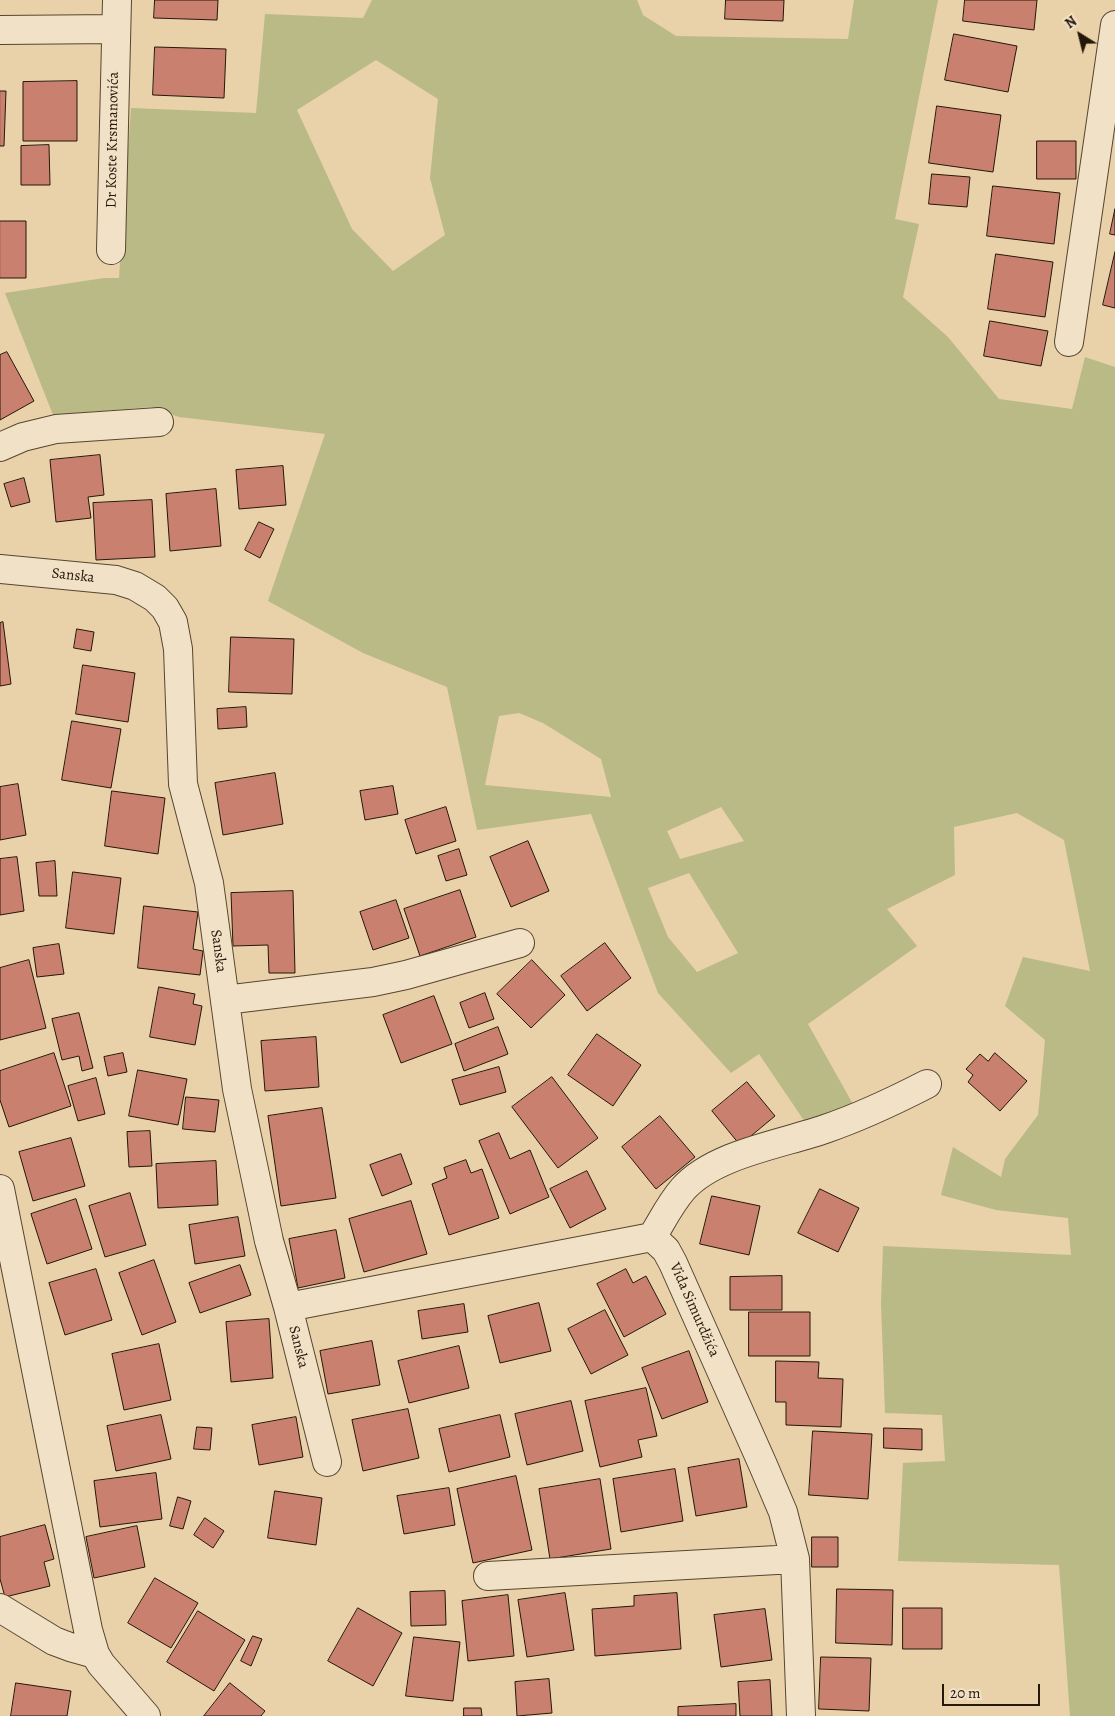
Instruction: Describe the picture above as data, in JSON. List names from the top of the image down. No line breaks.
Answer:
{"streets":{"street":["Dr Koste Krsmanovića","Sanska","Vida Simurdžića"]},"scale_bar":"20 m","north":"top left"}
